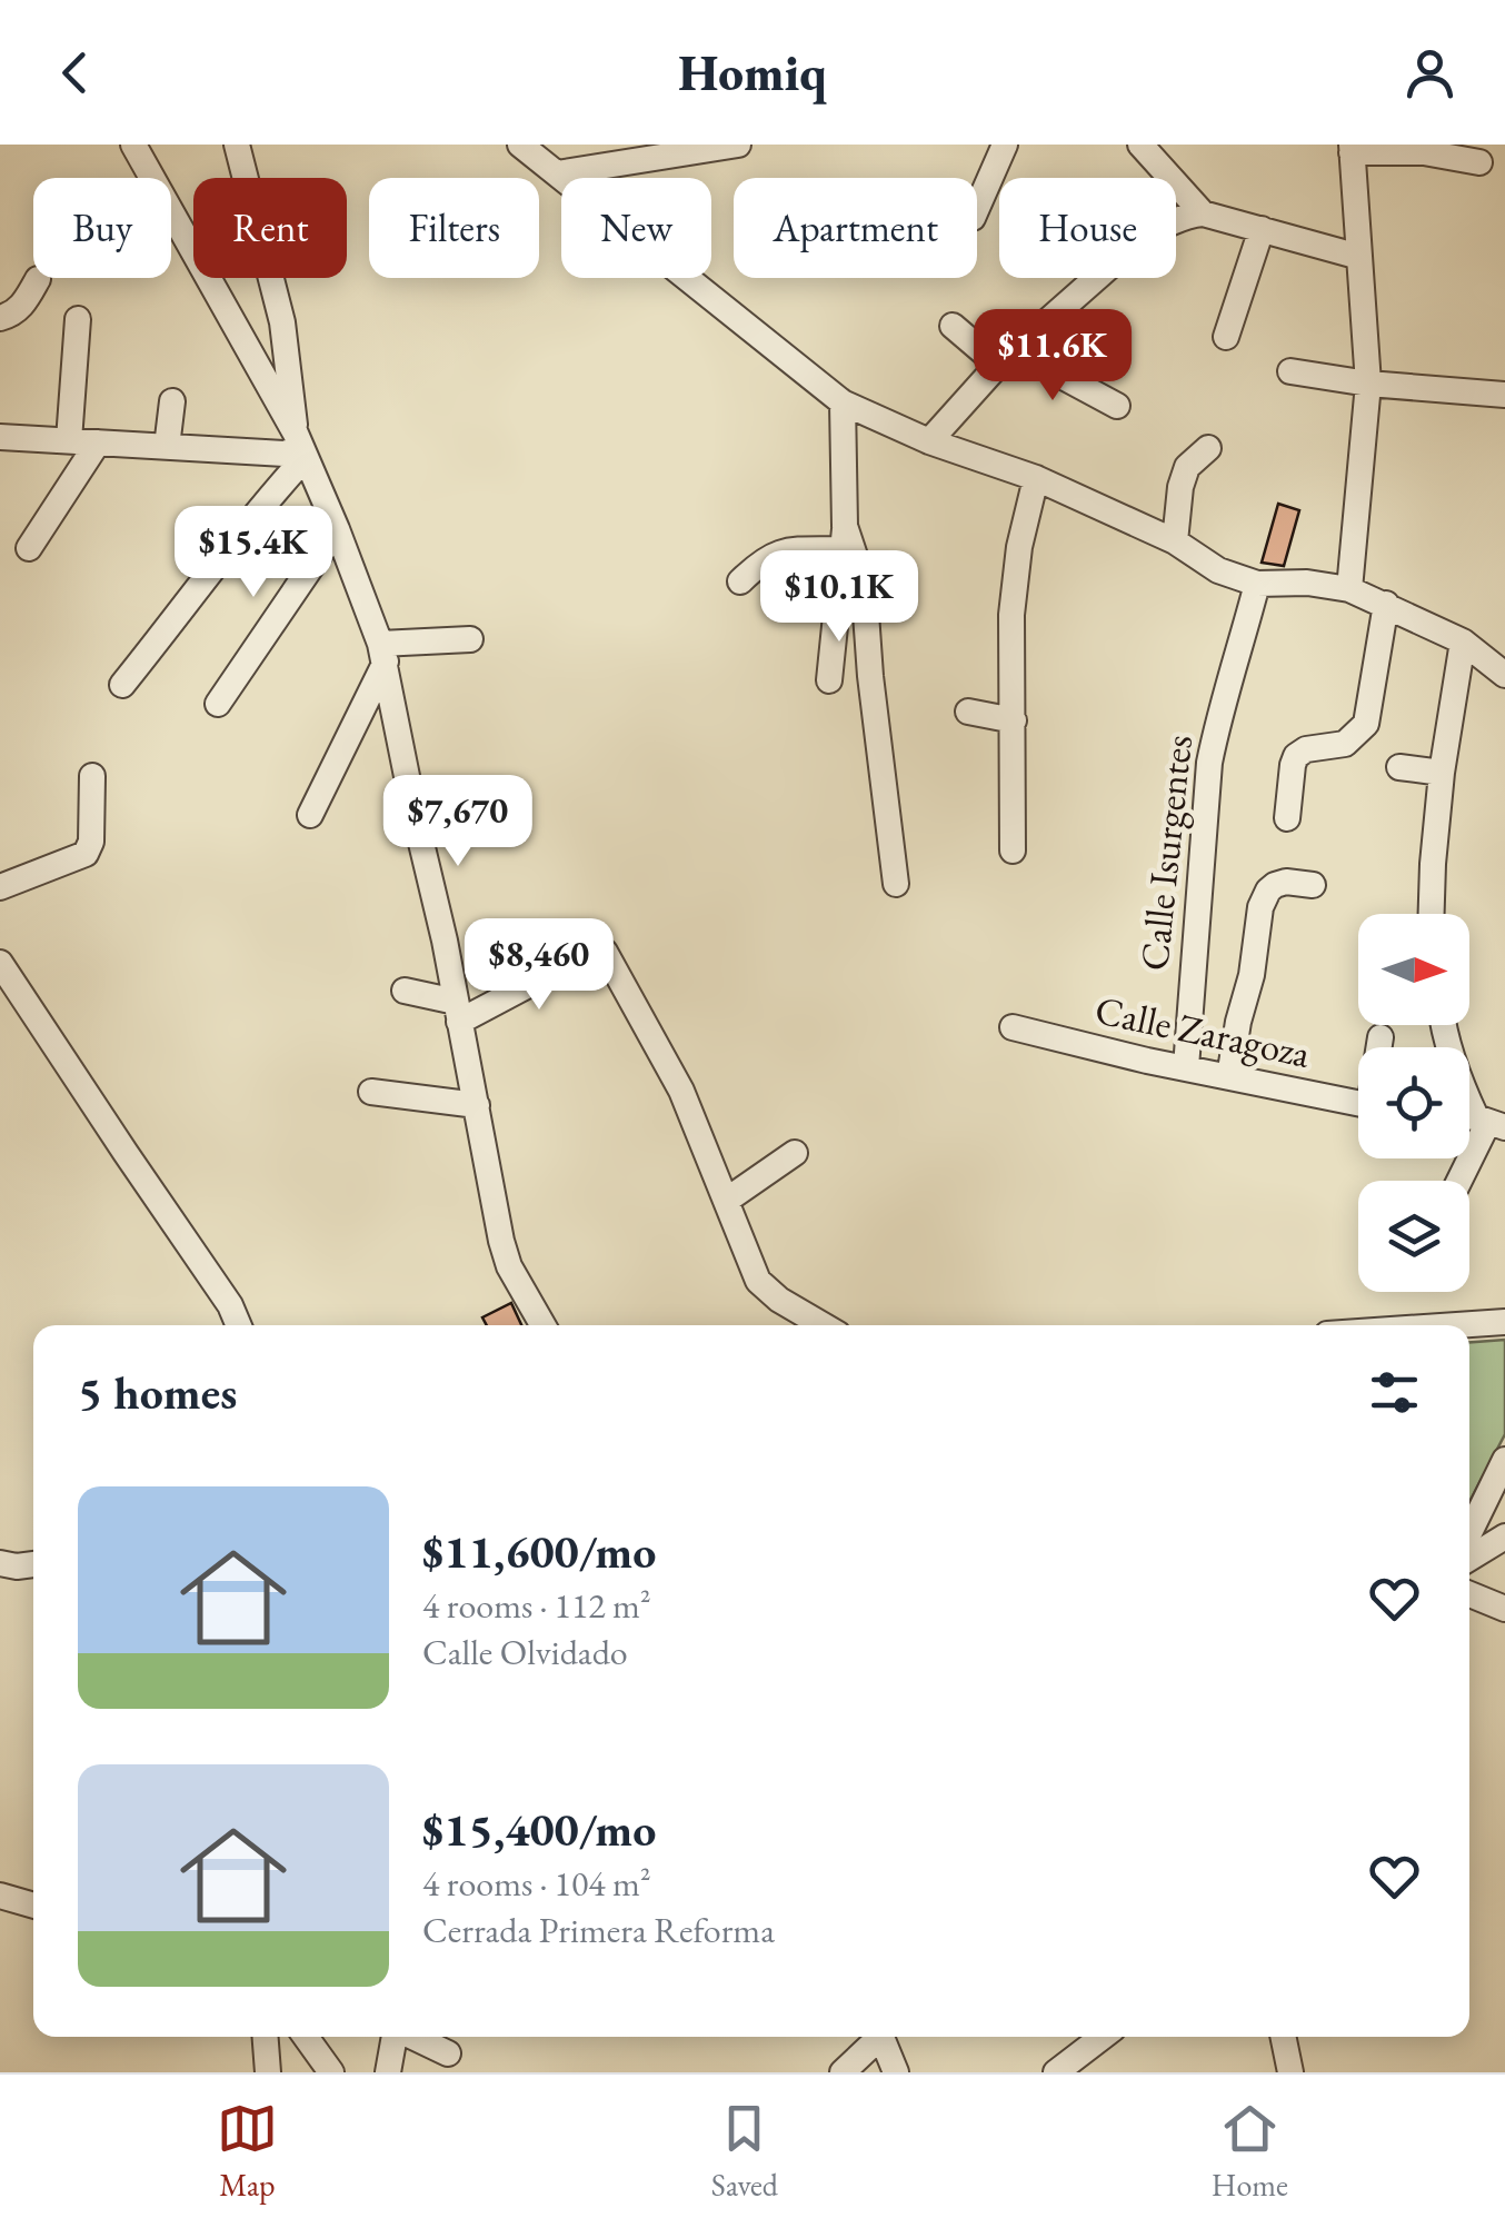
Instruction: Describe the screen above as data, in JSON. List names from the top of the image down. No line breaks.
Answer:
{"streets":{"street":["Calle Isurgentes","Calle Zaragoza"]},"crossings":[["Calle Isurgentes","Calle Zaragoza"]],"north":"right","page":{"header":"Homiq","chip":["Buy","Rent","Filters","New","Apartment","House"],"price":["$11.6K","$15.4K","$10.1K","$7,670","$8,460"],"heading":"5 homes","list":[{"name":"$11,600/mo","note":"4 rooms · 112 m² · Calle Olvidado"},{"name":"$15,400/mo","note":"4 rooms · 104 m² · Cerrada Primera Reforma"}],"tabs":["Map","Saved","Home"]}}
